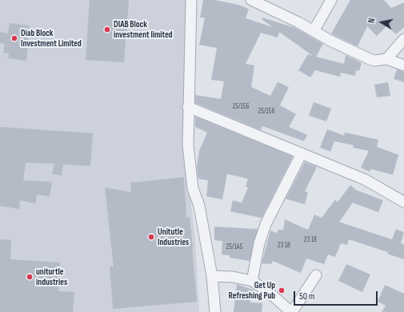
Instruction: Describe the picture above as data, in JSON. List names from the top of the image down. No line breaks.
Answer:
{"places":["DIAB Block investment limited","Diab Block Investment Limited","Unitutle Industries","uniturtle industries","Get Up Refreshing Pub"],"house_numbers":["25/156","25/158","23 18","23 18","25/145"],"scale_bar":"50 m","north":"left"}
